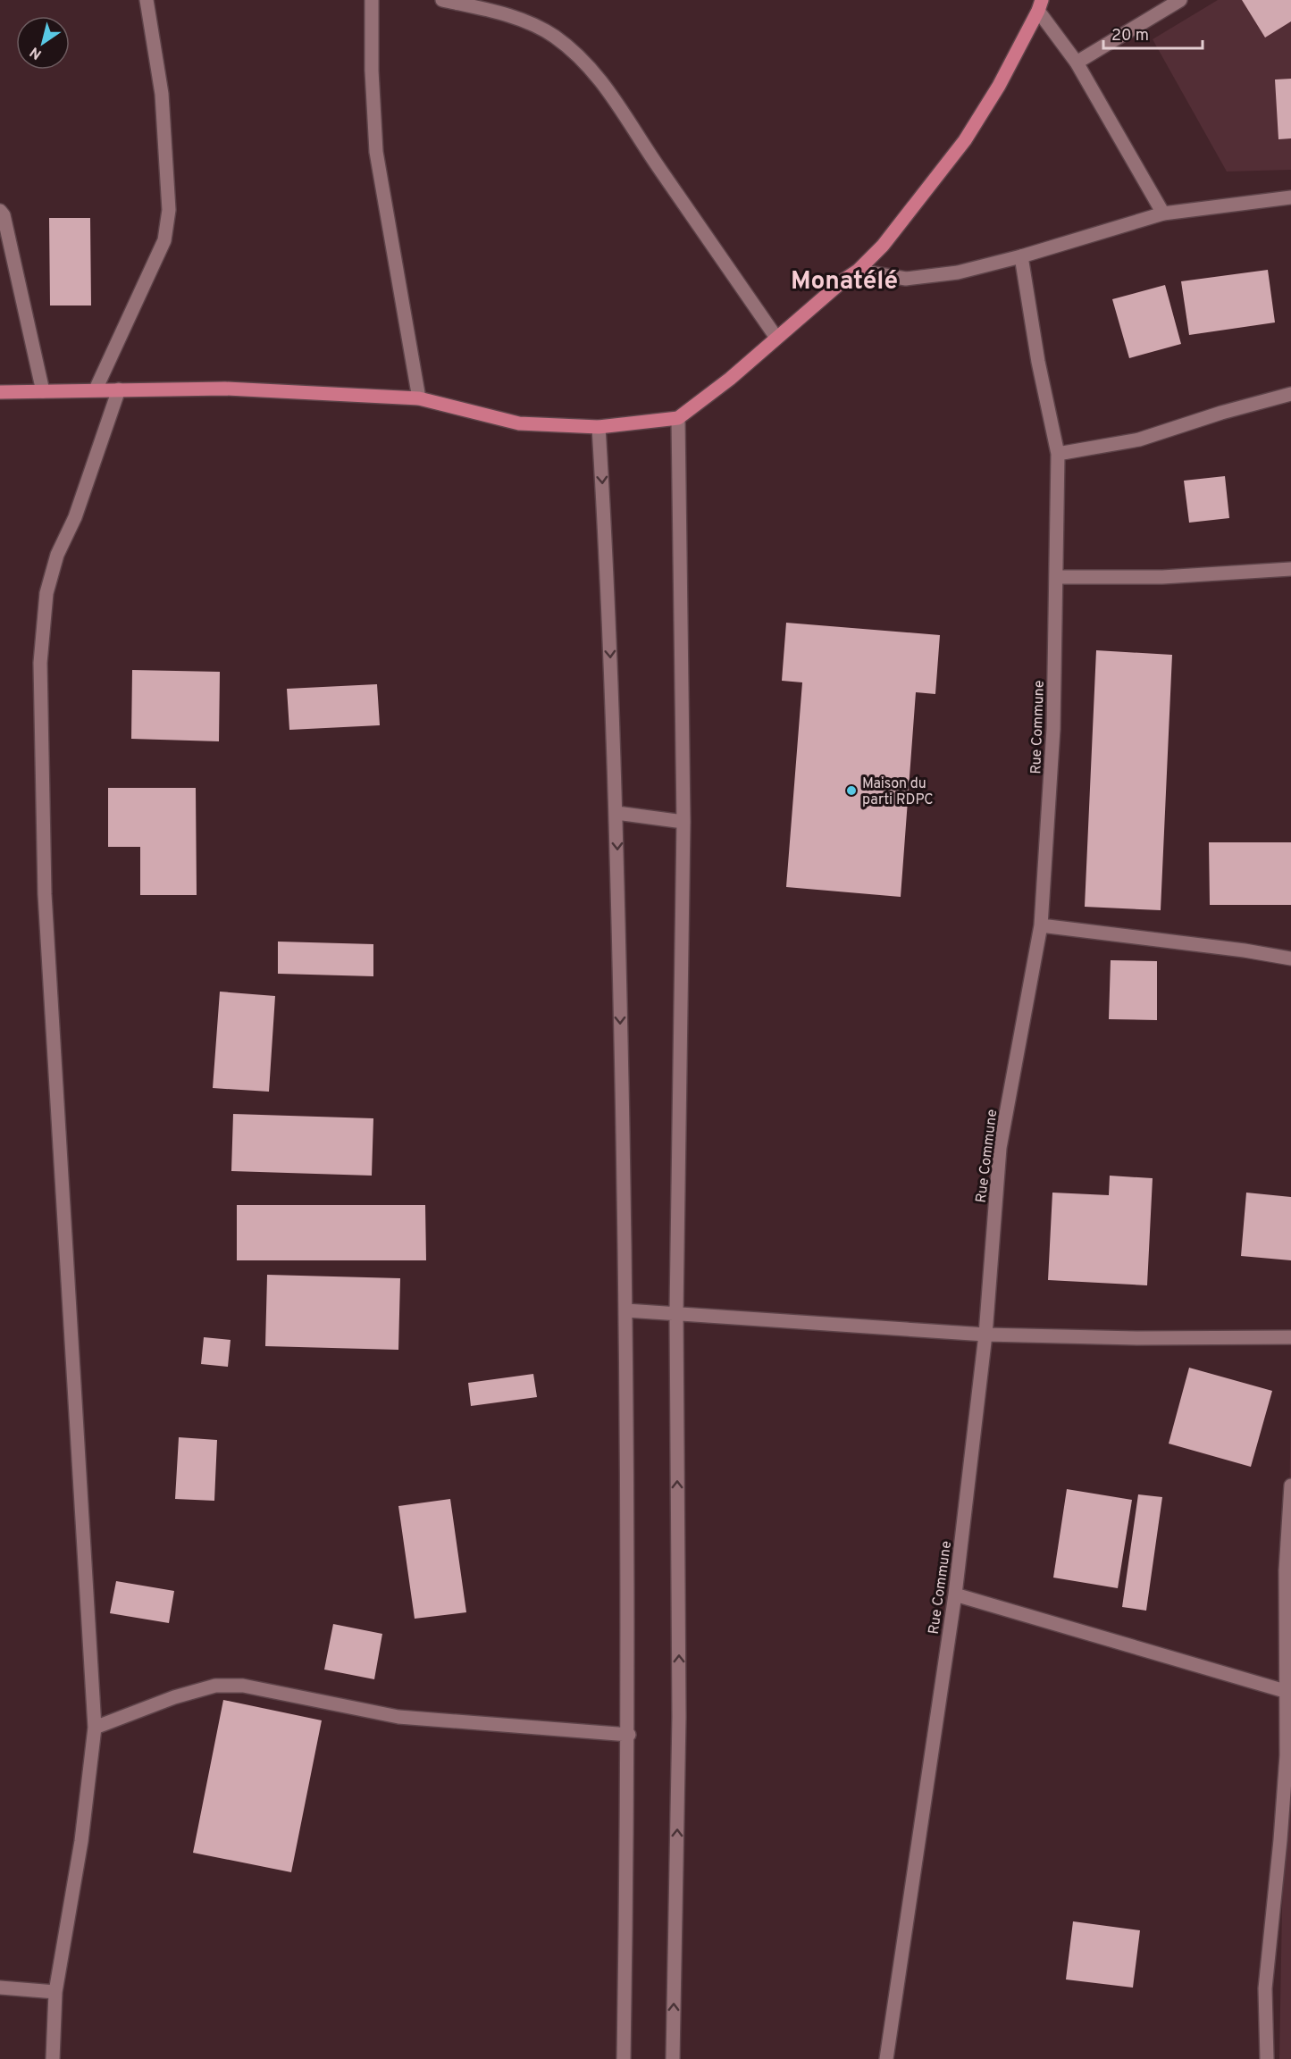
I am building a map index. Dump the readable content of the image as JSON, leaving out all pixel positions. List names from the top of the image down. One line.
{"streets":{"street":["Rue Commune"]},"districts":["Monatélé"],"places":["Maison du parti RDPC"],"scale_bar":"20 m","north":"bottom left"}
